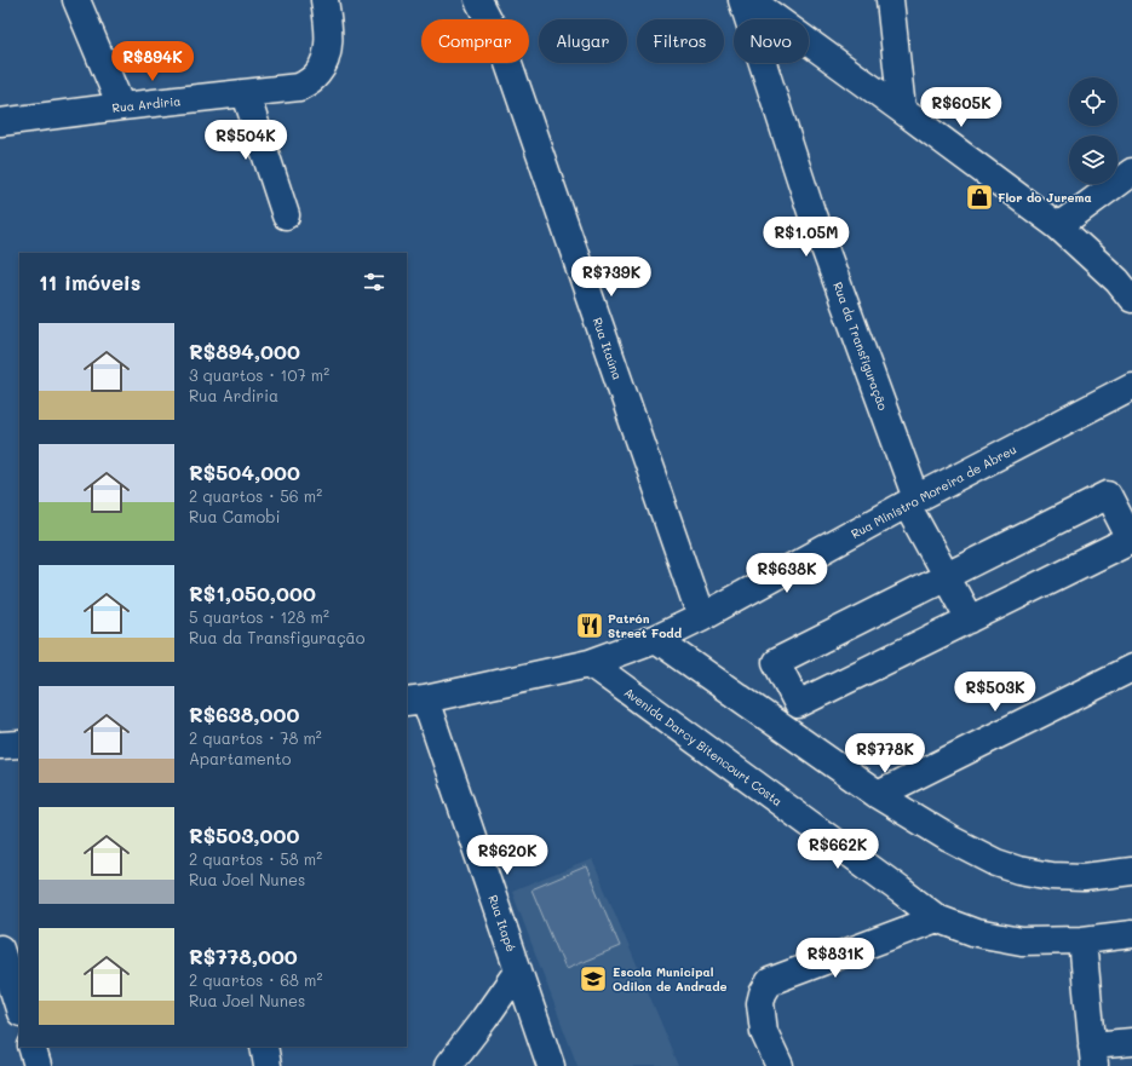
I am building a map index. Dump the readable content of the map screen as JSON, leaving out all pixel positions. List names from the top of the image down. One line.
{"streets":{"street":["Rua Ardiria","Rua da Transfiguração","Rua Itaúna","Rua Ministro Moreira de Abreu","Avenida Darcy Bitencourt Costa","Rua Itapé"]},"crossings":[["Rua da Transfiguração","Rua Ministro Moreira de Abreu"],["Rua Itaúna","Rua Ministro Moreira de Abreu"],["Rua Ministro Moreira de Abreu","Avenida Darcy Bitencourt Costa"],["Rua Ministro Moreira de Abreu","Rua Itapé"]],"places":{"shop":["Flor do Jurema"],"restaurant":["Patrón Street Fodd"],"school or university":["Escola Municipal Odilon de Andrade"]},"page":{"chip":["Comprar","Alugar","Filtros","Novo"],"price":["R$894K","R$605K","R$504K","R$1.05M","R$739K","R$638K","R$503K","R$778K","R$662K","R$620K","R$831K"],"heading":"11 imóveis","list":[{"name":"R$894,000","note":"3 quartos · 107 m² · Rua Ardiria"},{"name":"R$504,000","note":"2 quartos · 56 m² · Rua Camobi"},{"name":"R$1,050,000","note":"5 quartos · 128 m² · Rua da Transfiguração"},{"name":"R$638,000","note":"2 quartos · 78 m² · Apartamento"},{"name":"R$503,000","note":"2 quartos · 58 m² · Rua Joel Nunes"},{"name":"R$778,000","note":"2 quartos · 68 m² · Rua Joel Nunes"}]}}
